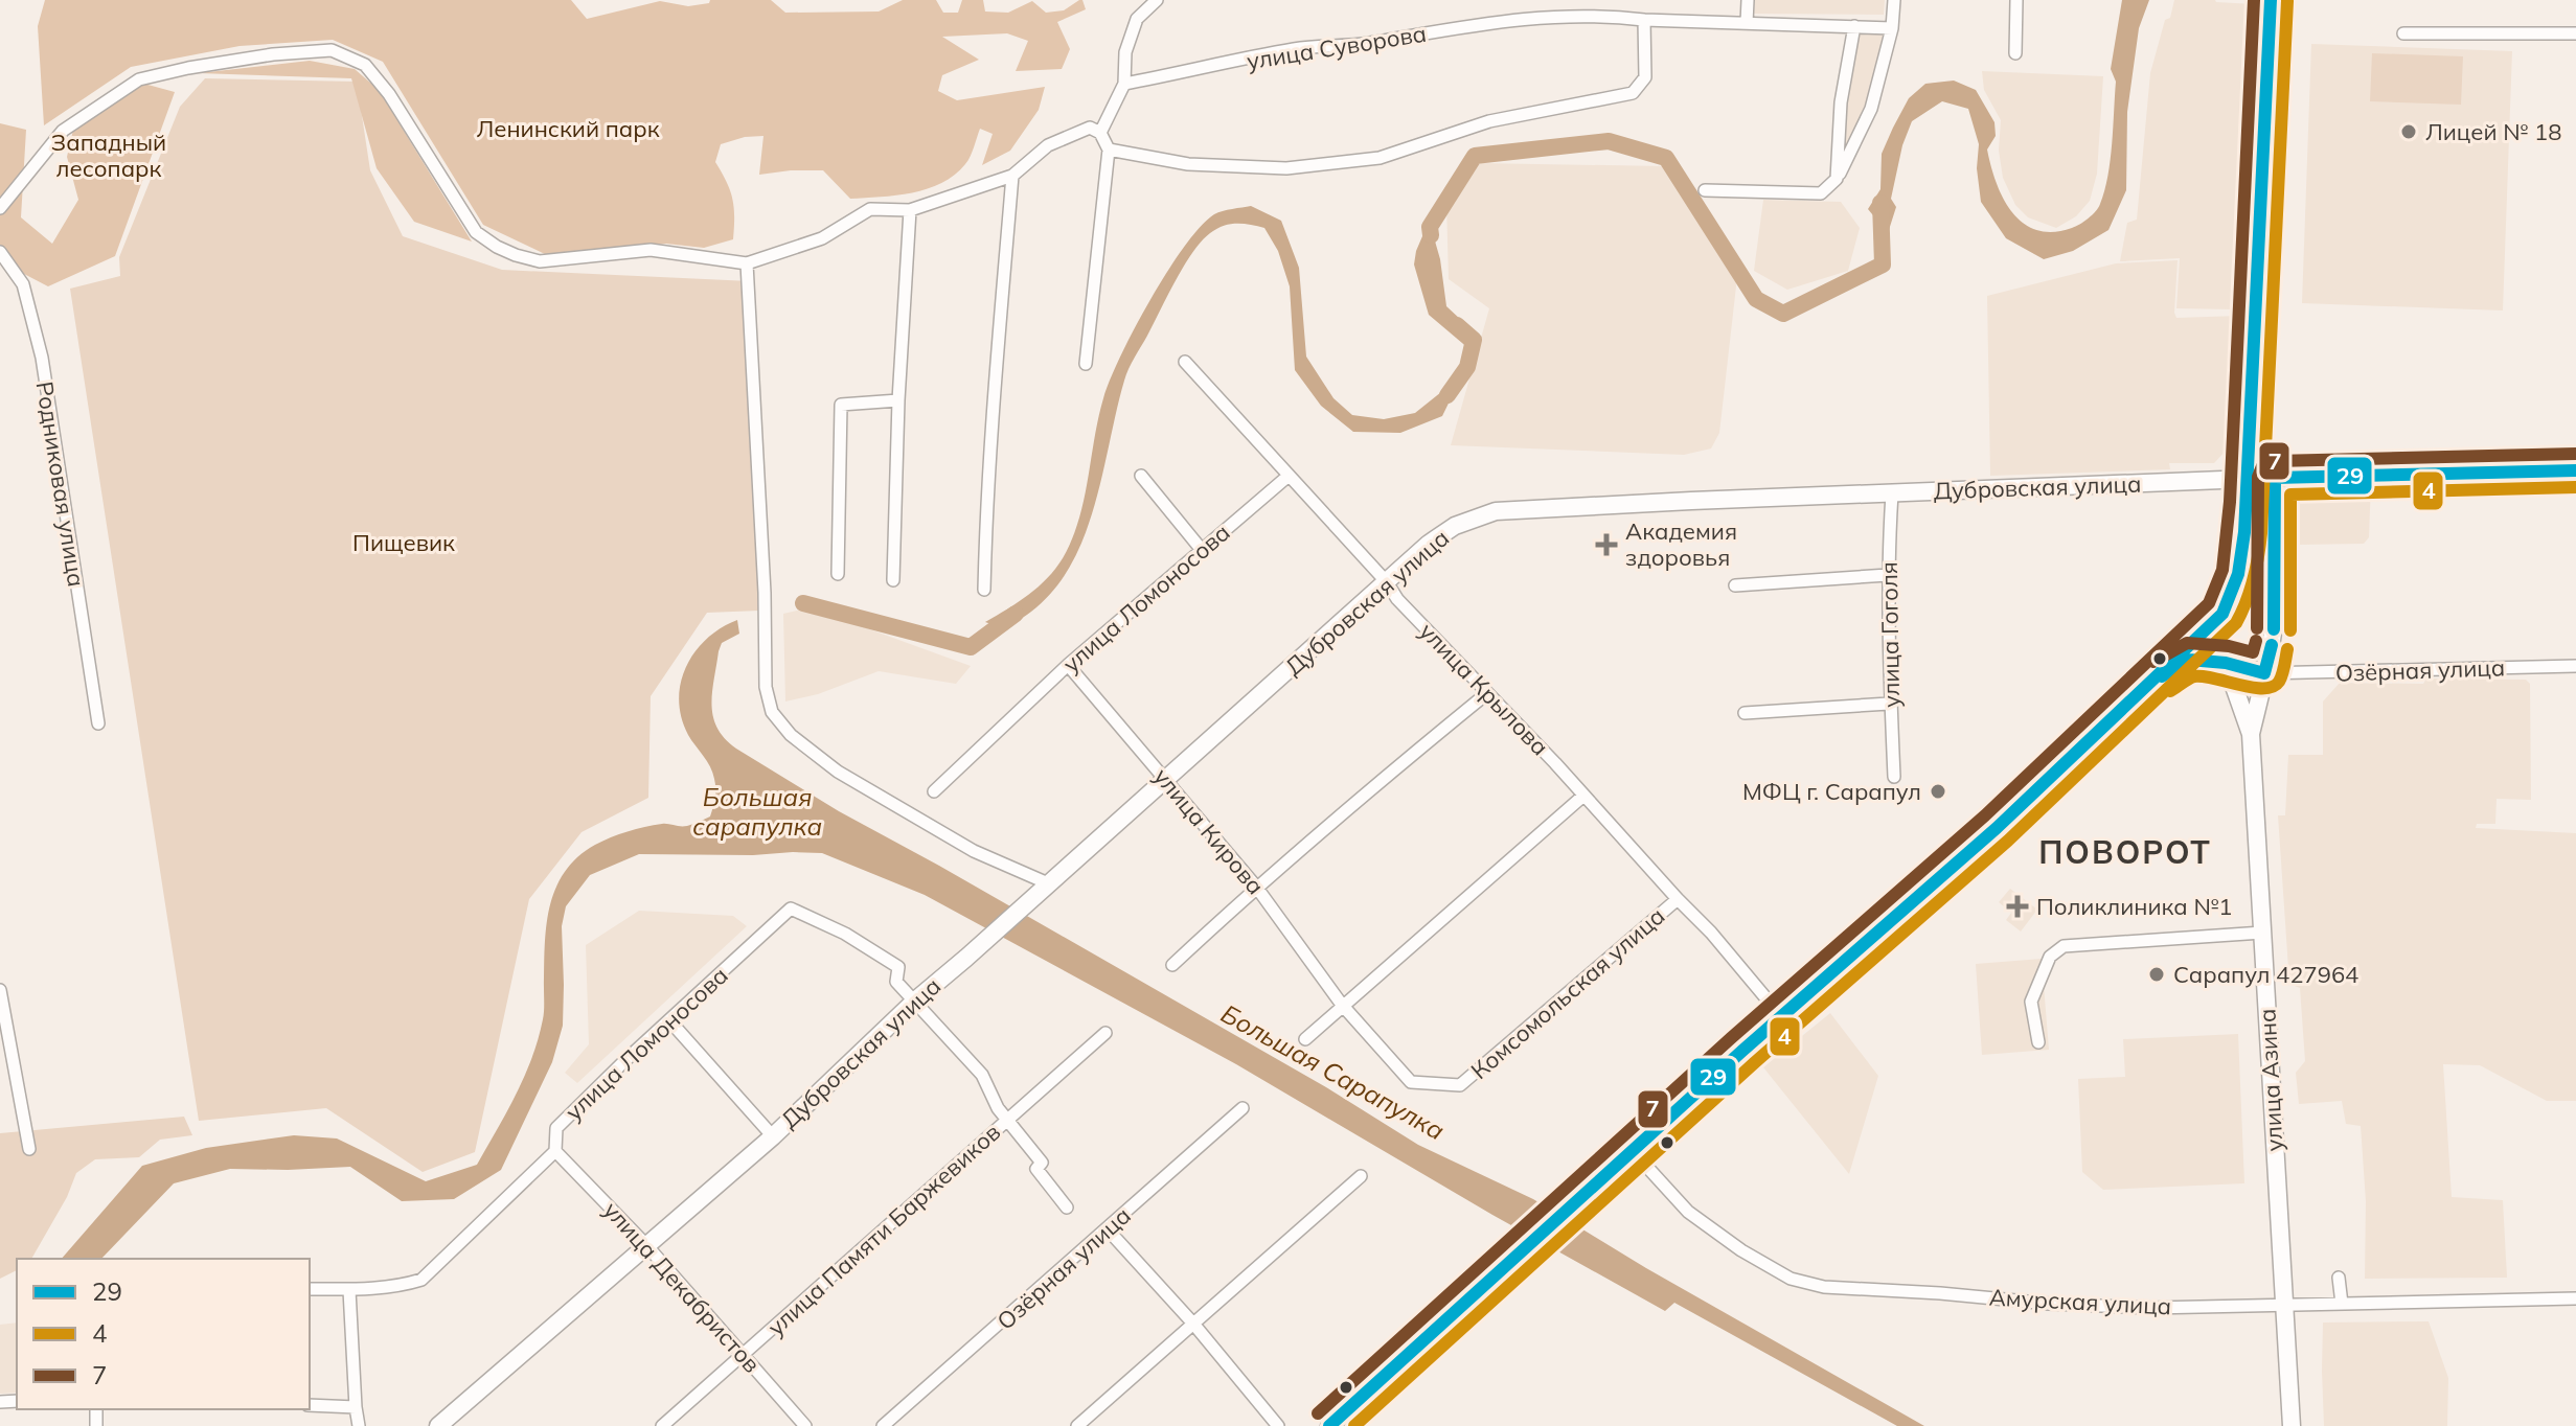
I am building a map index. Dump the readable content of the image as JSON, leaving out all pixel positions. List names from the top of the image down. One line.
{"streets":{"main road":["Дубровская улица","улица Азина"],"street":["улица Суворова","Родниковая улица","улица Ломоносова","улица Гоголя","Озёрная улица","улица Крылова","улица Кирова","Комсомольская улица","улица Памяти Баржевиков","улица Декабристов","Амурская улица"]},"crossings":[["Дубровская улица","улица Ломоносова"],["Дубровская улица","улица Гоголя"],["Дубровская улица","улица Крылова"],["Дубровская улица","улица Кирова"],["Дубровская улица","улица Азина"],["Дубровская улица","улица Декабристов"],["улица Ломоносова","улица Крылова"],["улица Ломоносова","улица Кирова"],["улица Ломоносова","улица Декабристов"],["Озёрная улица","улица Азина"],["улица Крылова","Комсомольская улица"],["улица Кирова","Комсомольская улица"],["улица Азина","Амурская улица"],["улица Памяти Баржевиков","улица Декабристов"]],"districts":["ПОВОРОТ"],"water":["Большая сарапулка","Большая Сарапулка"],"parks":["Ленинский парк","Западный лесопарк","Пищевик"],"places":{"other":["Лицей № 18","МФЦ г. Сарапул","Сарапул 427964"],"health":["Академия здоровья","Поликлиника №1"]},"lines":["transit line 29","transit line 7","transit line 4"],"legend":["29","4","7"]}
